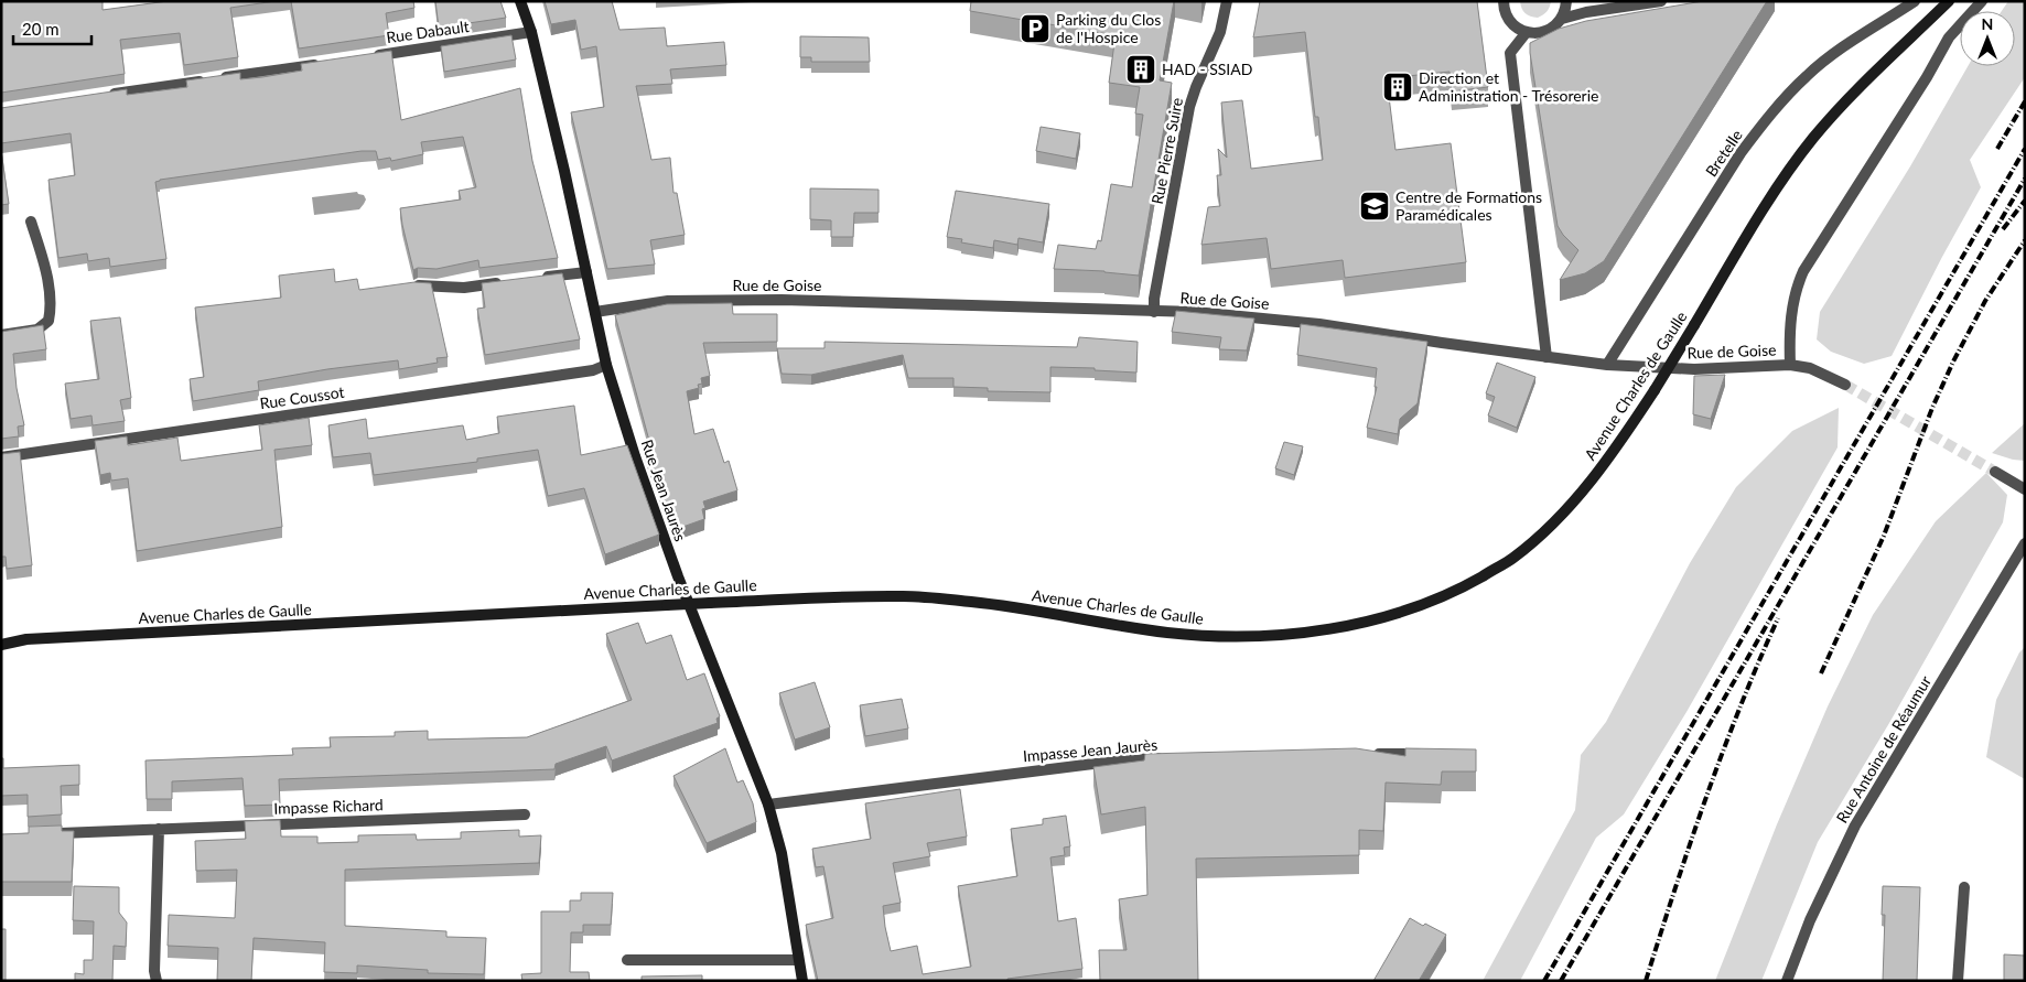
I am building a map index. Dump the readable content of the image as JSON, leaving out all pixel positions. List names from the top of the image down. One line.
{"streets":{"main road":["Avenue Charles de Gaulle","Rue Jean Jaurès"],"street":["Rue Dabault","Rue Pierre Suire","Bretelle","Rue de Goise","Rue Coussot","Rue Antoine de Réaumur","Impasse Jean Jaurès","Impasse Richard"]},"crossings":[["Rue Dabault","Rue Jean Jaurès"],["Rue Pierre Suire","Rue de Goise"],["Bretelle","Rue de Goise"],["Rue de Goise","Rue Jean Jaurès"],["Rue Coussot","Rue Jean Jaurès"],["Rue Jean Jaurès","Impasse Jean Jaurès"]],"places":{"parking":["Parking du Clos de l'Hospice"],"building":["HAD - SSIAD","Direction et Administration - Trésorerie"],"school or university":["Centre de Formations Paramédicales"]},"scale_bar":"20 m","north":"top"}
